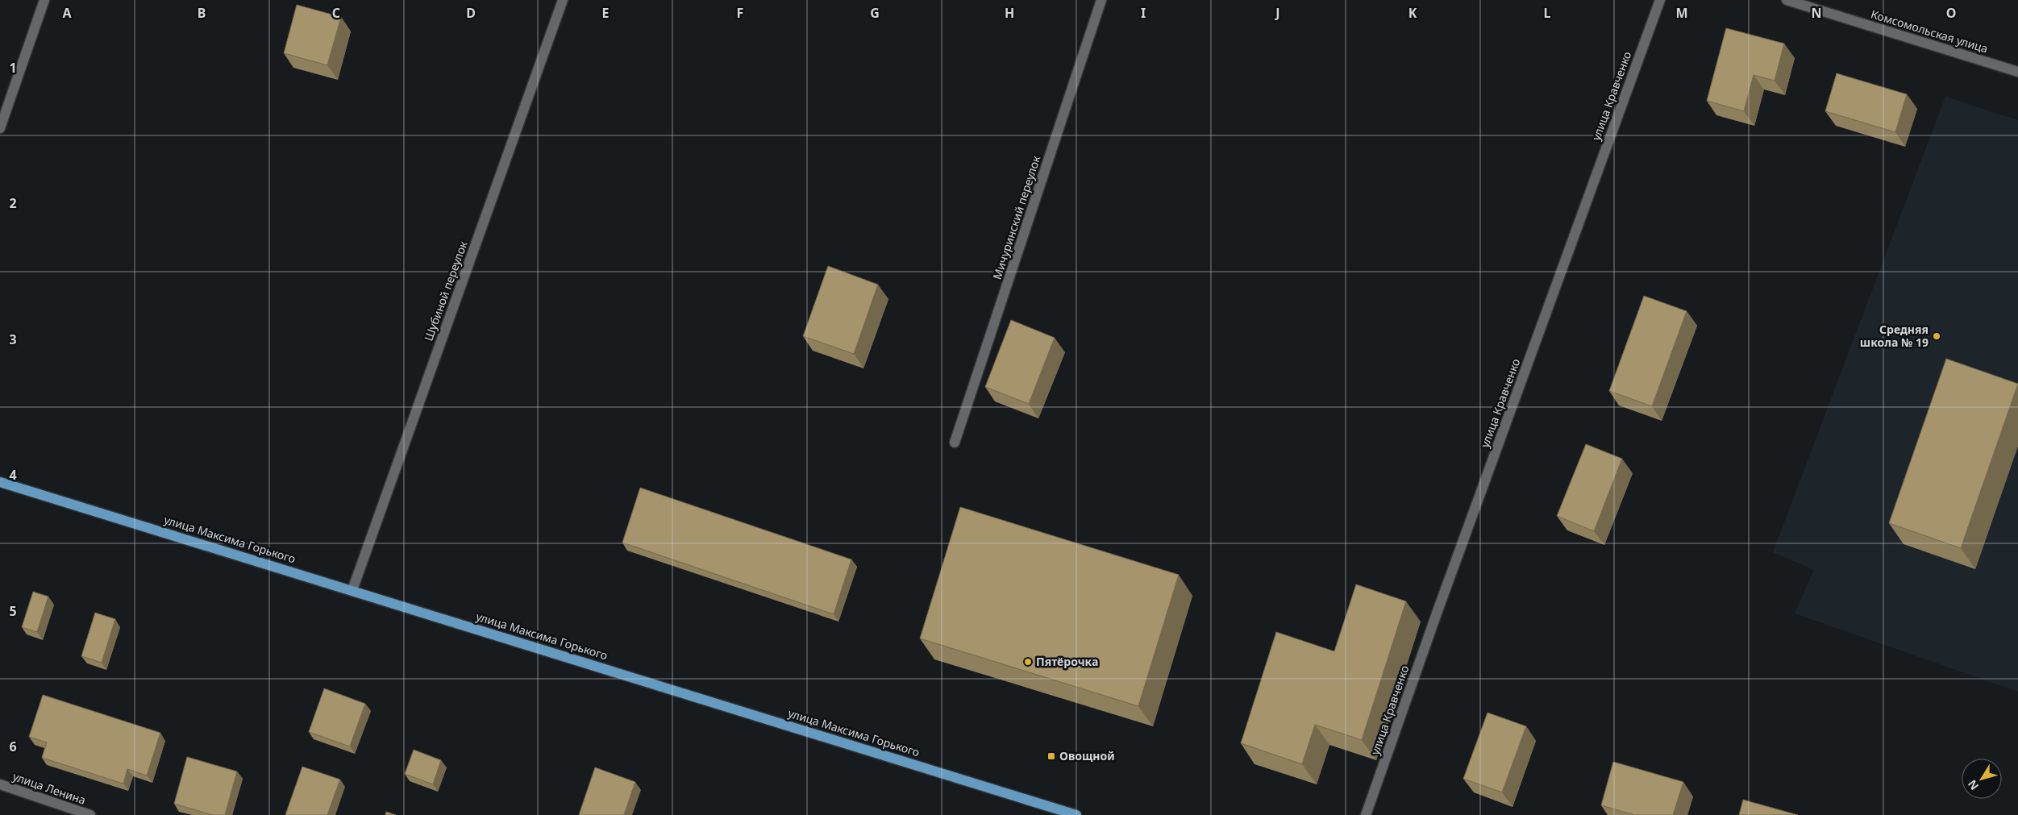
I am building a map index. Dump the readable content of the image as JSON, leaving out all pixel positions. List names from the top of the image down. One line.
{"streets":{"main road":["улица Максима Горького"],"street":["Комсомольская улица","улица Кравченко","Мичуринский переулок","Шубиной переулок","улица Ленина"]},"crossings":[["Шубиной переулок","улица Максима Горького"]],"places":{"other":["Средняя школа № 19","Пятёрочка"],"transit":["Овощной"]},"north":"bottom left","grid":{"columns":["A","B","C","D","E","F","G","H","I","J","K","L","M","N","O"],"rows":["1","2","3","4","5","6"]}}
